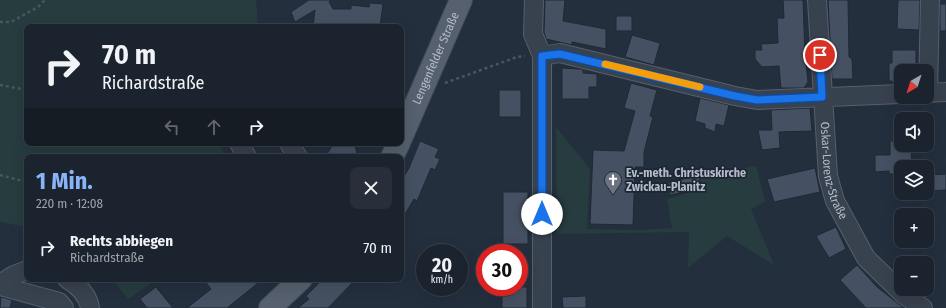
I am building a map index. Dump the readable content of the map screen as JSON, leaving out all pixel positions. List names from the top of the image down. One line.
{"streets":{"main road":["Lengenfelder Straße"],"street":["Oskar-Lorenz-Straße"]},"places":{"church":["Ev.-meth. Christuskirche Zwickau-Planitz"]},"north":"bottom left","page":{"turn":["70 m","Richardstraße"],"map_buttons":["+","−"],"heading":["1 Min.","220 m · 12:08"],"list":[{"name":"Rechts abbiegen","note":"Richardstraße","value":"70 m"}],"speed":"20 km/h","limit":"30"}}
